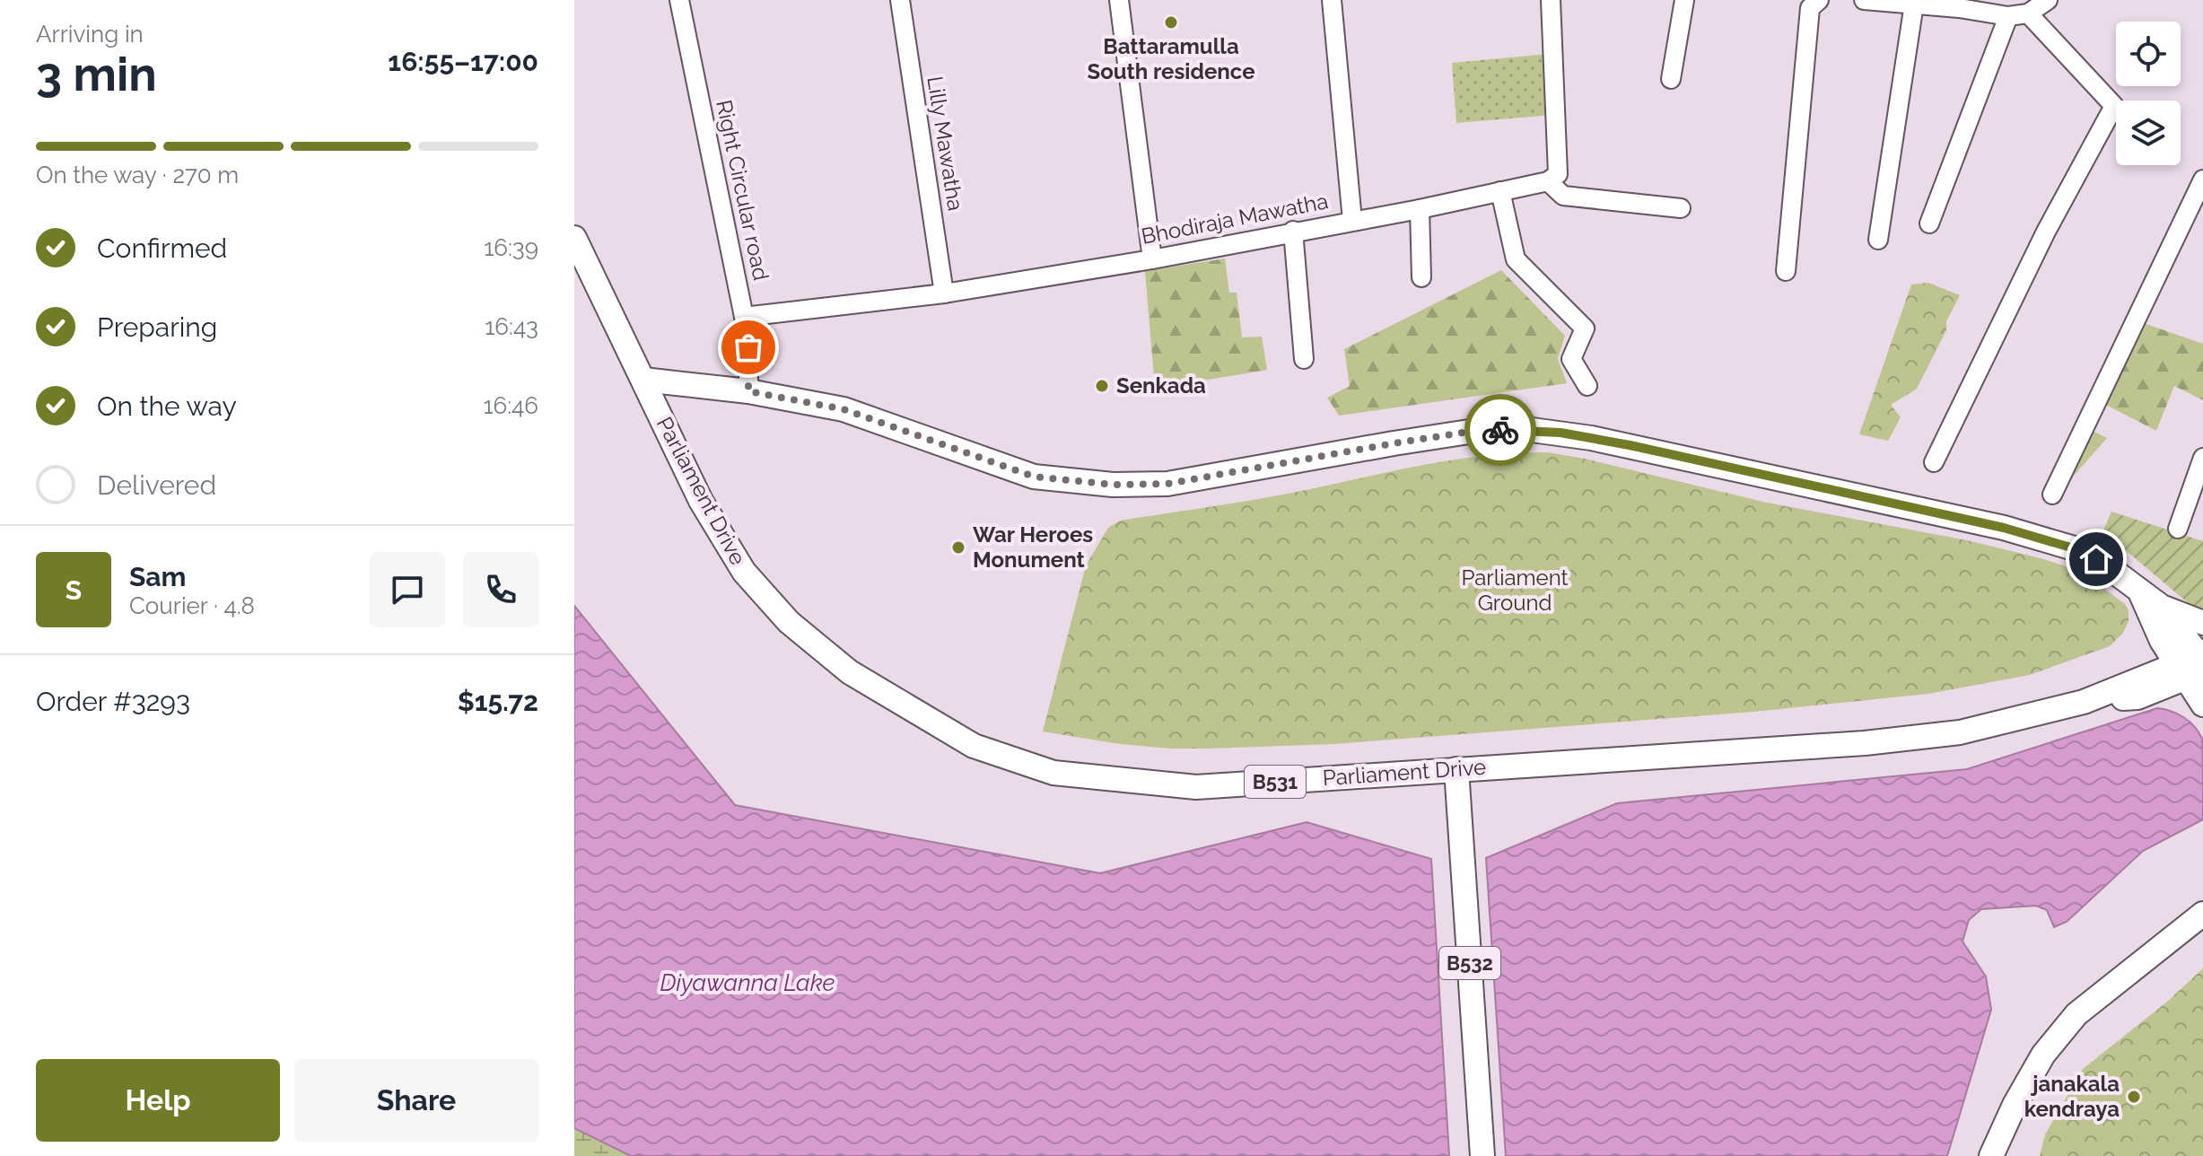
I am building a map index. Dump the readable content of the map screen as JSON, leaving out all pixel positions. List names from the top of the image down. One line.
{"streets":{"main road":["Parliament Drive","B531","B532"],"street":["Lilly Mawatha","Right Circular road","Bhodiraja Mawatha"]},"crossings":[["Lilly Mawatha","Bhodiraja Mawatha"],["Right Circular road","Bhodiraja Mawatha"],["Parliament Drive","B531"],["Parliament Drive","B532"]],"water":["Diyawanna Lake"],"parks":["Parliament Ground"],"places":["Battaramulla South residence","Senkada","War Heroes Monument","janakala kendraya"],"page":{"heading":["3 min","Arriving in","16:55–17:00"],"panel":["Sam","Courier · 4.8","Order #3293","$15.72"],"bar":"On the way · 270 m","list":[["Confirmed","16:39"],["Preparing","16:43"],["On the way","16:46"],"Delivered"],"round":"S","buttons":["Help","Share"]}}
